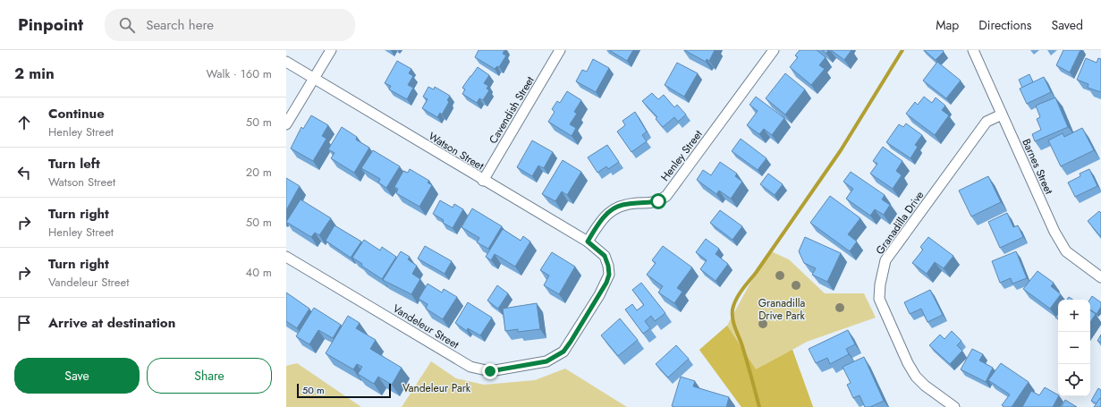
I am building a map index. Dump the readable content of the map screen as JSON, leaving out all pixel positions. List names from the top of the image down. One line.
{"streets":{"street":["Cavendish Street","Watson Street","Henley Street","Barnes Street","Granadilla Drive","Vandeleur Street"]},"crossings":[["Cavendish Street","Watson Street"],["Watson Street","Henley Street"],["Watson Street","Vandeleur Street"],["Barnes Street","Granadilla Drive"]],"parks":["Granadilla Drive Park","Vandeleur Park"],"scale_bar":"50 m","page":{"header":"Pinpoint","search":"Search here","nav":["Map","Directions","Saved"],"heading":["2 min","Walk · 160 m"],"list":[["Continue","Henley Street","50 m"],["Turn left","Watson Street","20 m"],["Turn right","Henley Street","50 m"],["Turn right","Vandeleur Street","40 m"],"Arrive at destination"],"map_buttons":["+","−"],"buttons":["Save","Share"],"scale":"50 m"}}
